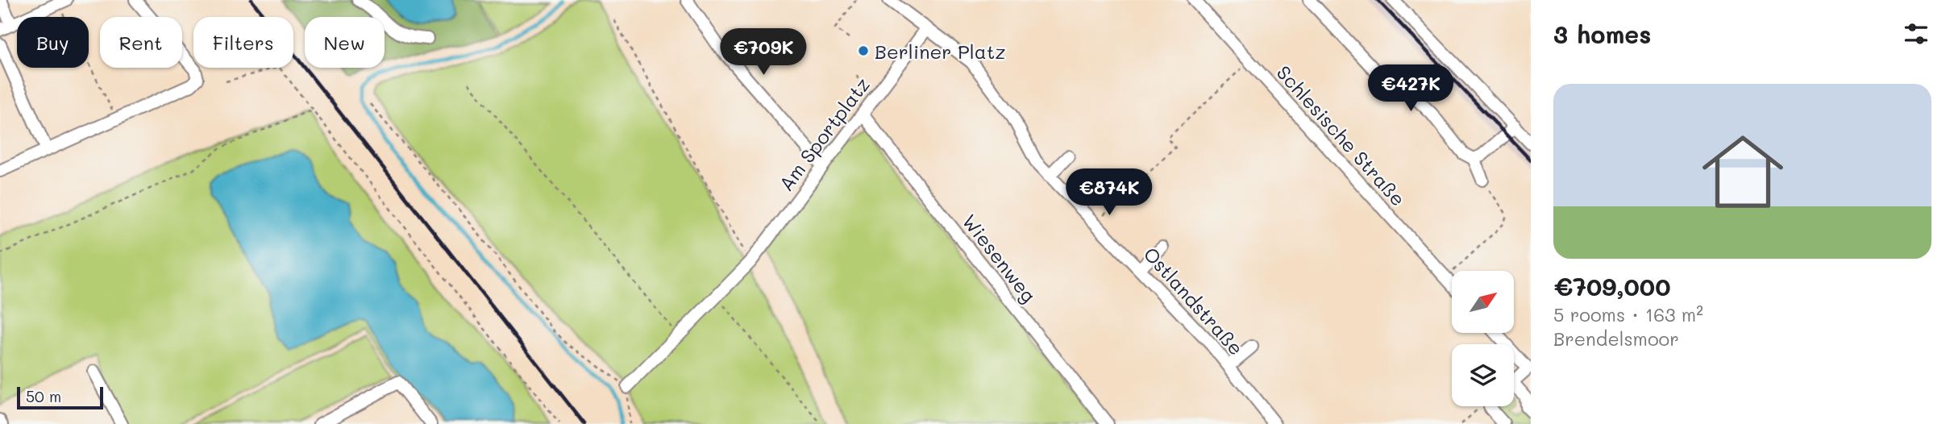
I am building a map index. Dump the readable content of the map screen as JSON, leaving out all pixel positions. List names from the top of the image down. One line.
{"streets":{"street":["Am Sportplatz","Schlesische Straße","Wiesenweg","Ostlandstraße"]},"crossings":[["Am Sportplatz","Wiesenweg"],["Am Sportplatz","Ostlandstraße"]],"places":["Berliner Platz"],"scale_bar":"50 m","north":"top right","page":{"heading":"3 homes","chip":["Buy","Rent","Filters","New"],"price":["€709K","€427K","€874K"],"list":[{"name":"€709,000","note":"5 rooms · 163 m² · Brendelsmoor"}],"scale":"50 m"}}
